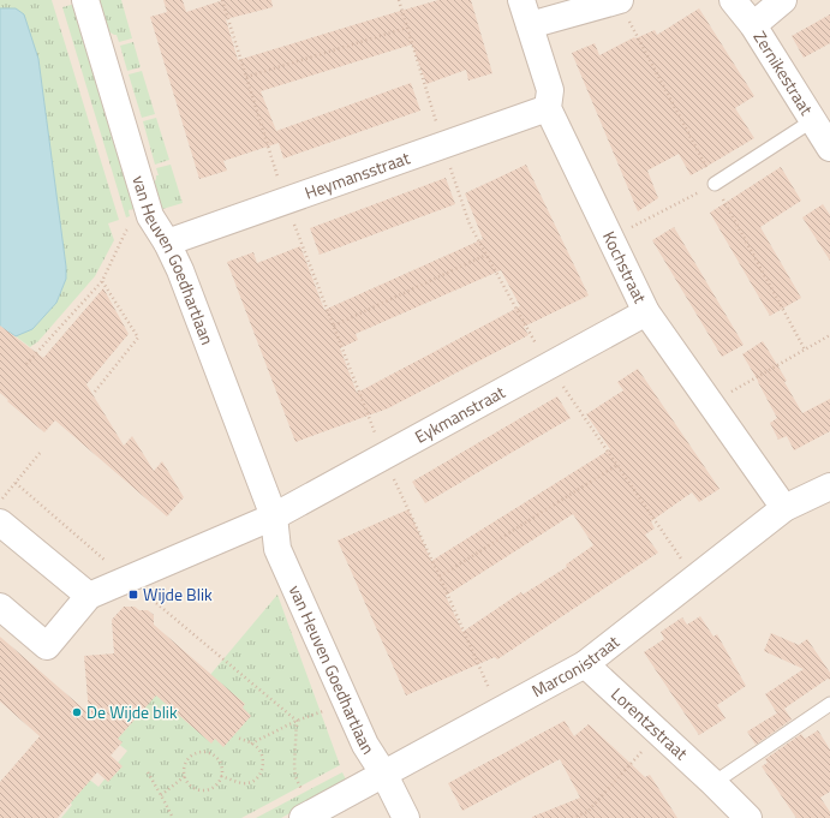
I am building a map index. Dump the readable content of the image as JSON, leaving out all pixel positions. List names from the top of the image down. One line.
{"streets":{"street":["Zernikestraat","Heymansstraat","van Heuven Goedhartlaan","Kochstraat","Eykmanstraat","Marconistraat","Lorentzstraat"]},"crossings":[["Heymansstraat","van Heuven Goedhartlaan"],["Heymansstraat","Kochstraat"],["van Heuven Goedhartlaan","Eykmanstraat"],["van Heuven Goedhartlaan","Marconistraat"],["Kochstraat","Eykmanstraat"],["Kochstraat","Marconistraat"],["Marconistraat","Lorentzstraat"]],"places":{"transit":["Wijde Blik"],"other":["De Wijde blik"]}}
